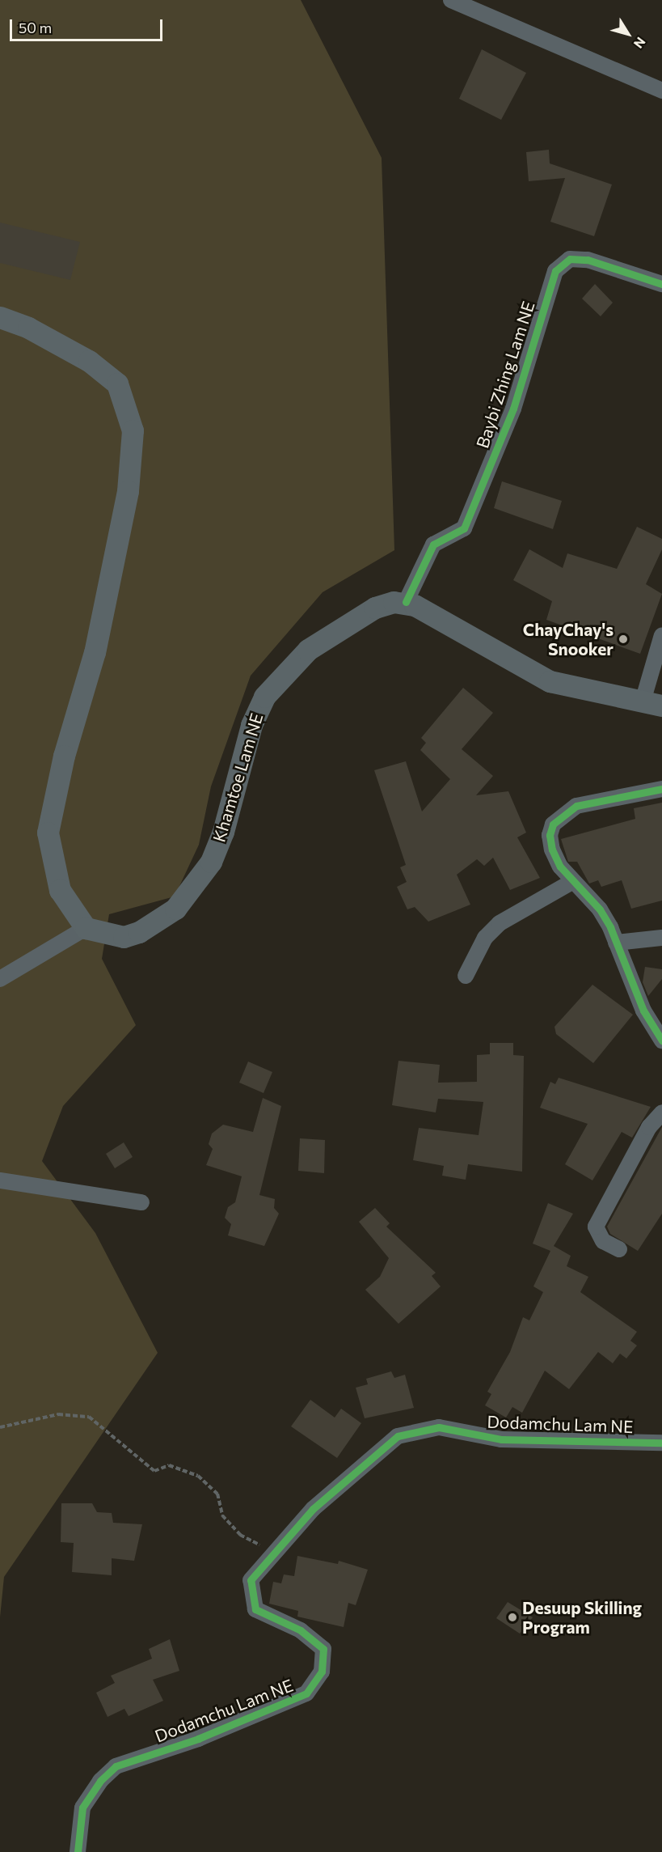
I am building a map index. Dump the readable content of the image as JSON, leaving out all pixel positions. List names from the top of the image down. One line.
{"streets":{"main road":["Khamtoe Lam NE"],"street":["Baybi Zhing Lam NE","Dodamchu Lam NE"]},"crossings":[["Baybi Zhing Lam NE","Khamtoe Lam NE"]],"places":["ChayChay's Snooker","Desuup Skilling Program"],"scale_bar":"50 m","north":"bottom right"}
